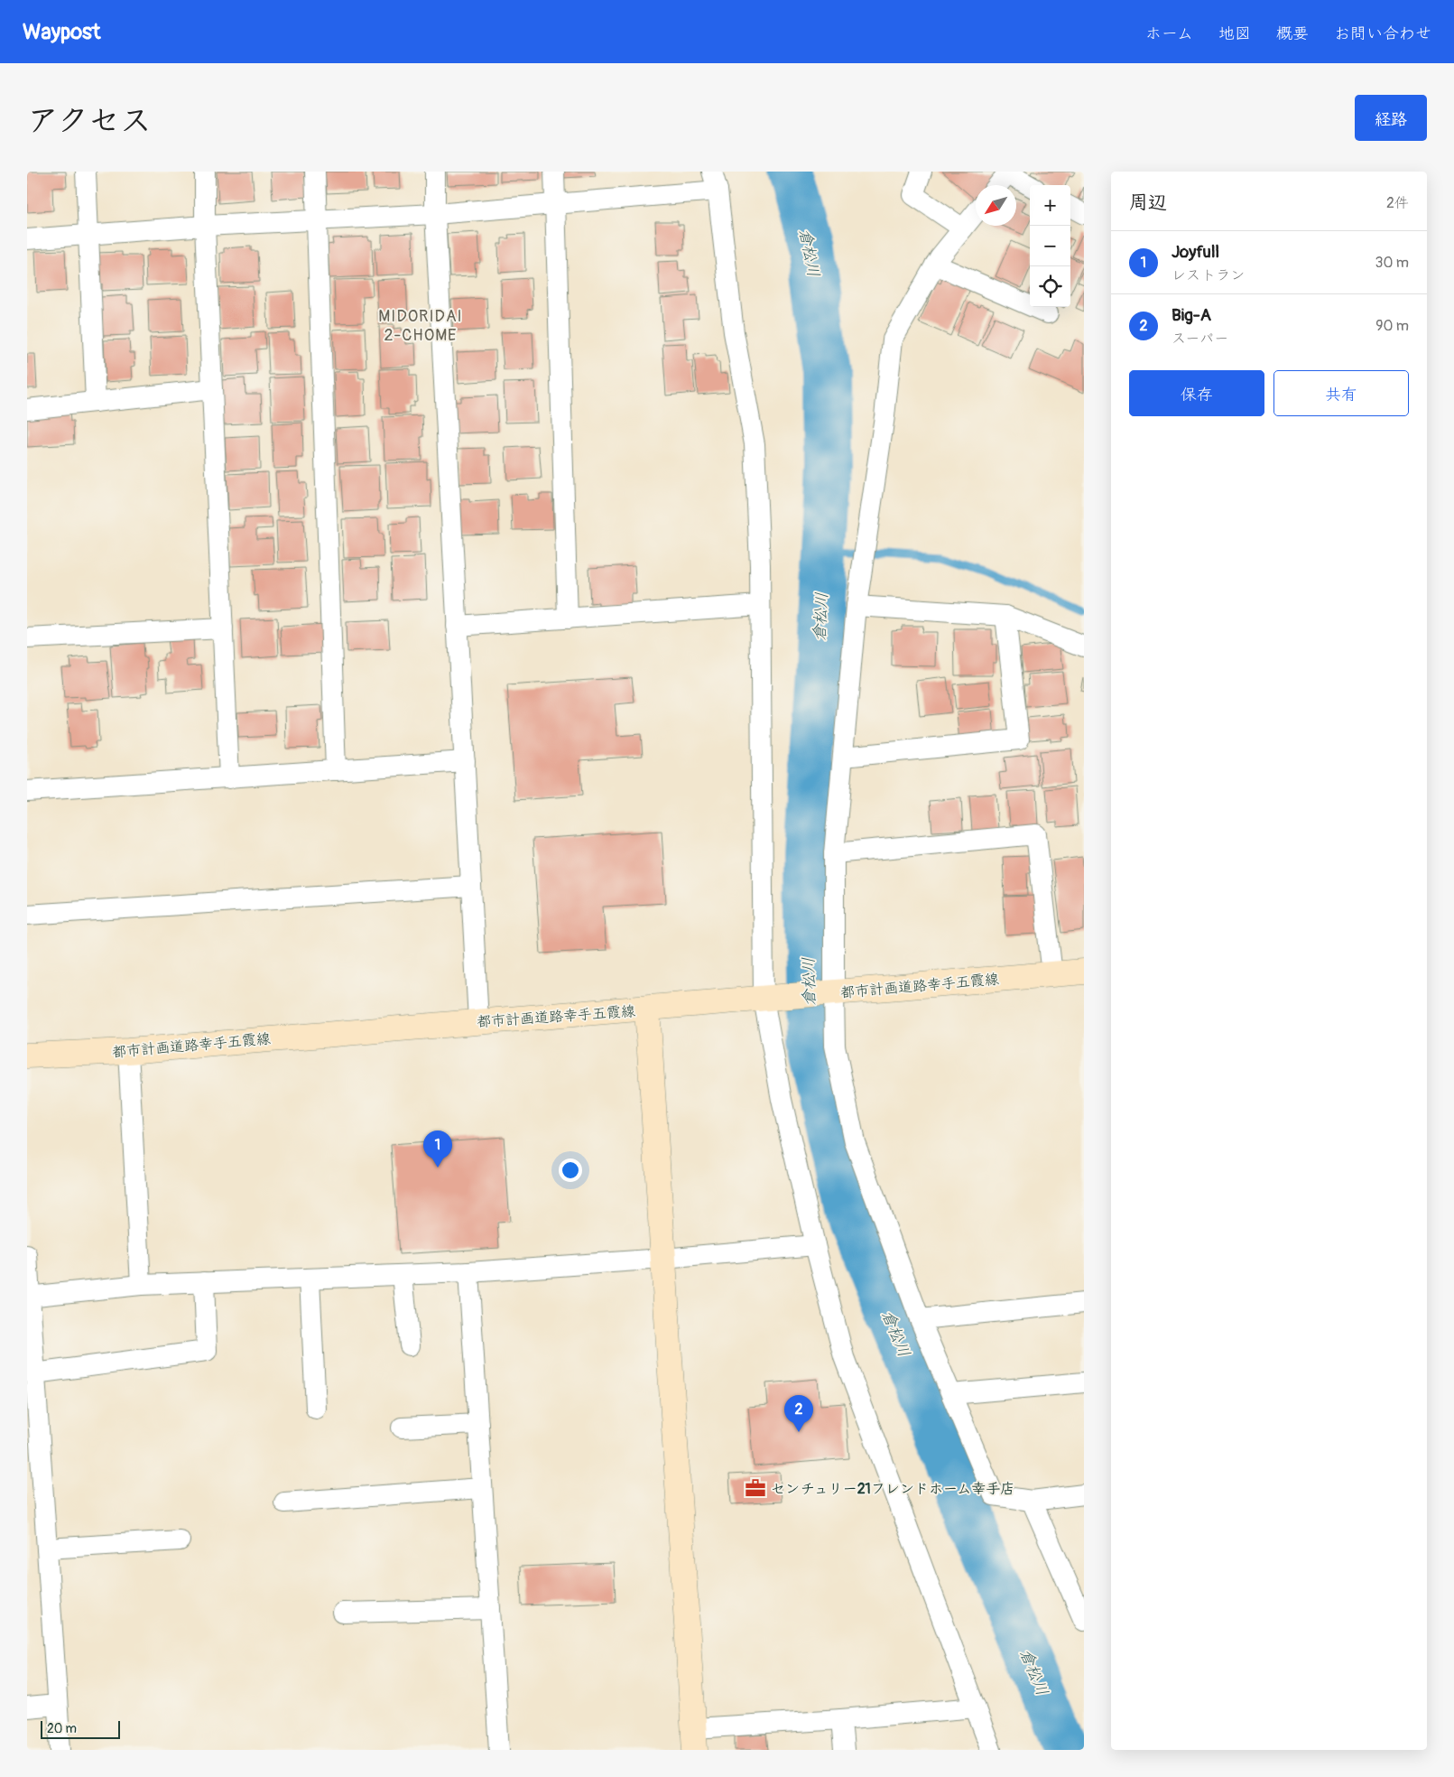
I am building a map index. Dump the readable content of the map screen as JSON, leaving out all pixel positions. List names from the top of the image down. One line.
{"streets":{"street":["都市計画道路幸手五霞線"]},"districts":["MIDORIDAI 2-CHOME"],"water":["倉松川"],"places":{"office":["センチュリー21フレンドホーム幸手店"]},"scale_bar":"20 m","north":"bottom left","page":{"header":"Waypost","nav":["ホーム","地図","概要","お問い合わせ"],"title":"アクセス","buttons":["経路",["保存","共有"]],"heading":["周辺","2件"],"map_buttons":["+","−"],"list":[{"mark":"1","name":"Joyfull","note":"レストラン","value":"30 m"},{"mark":"2","name":"Big-A","note":"スーパー","value":"90 m"}],"pins":["1","2"],"scale":"20 m"}}
